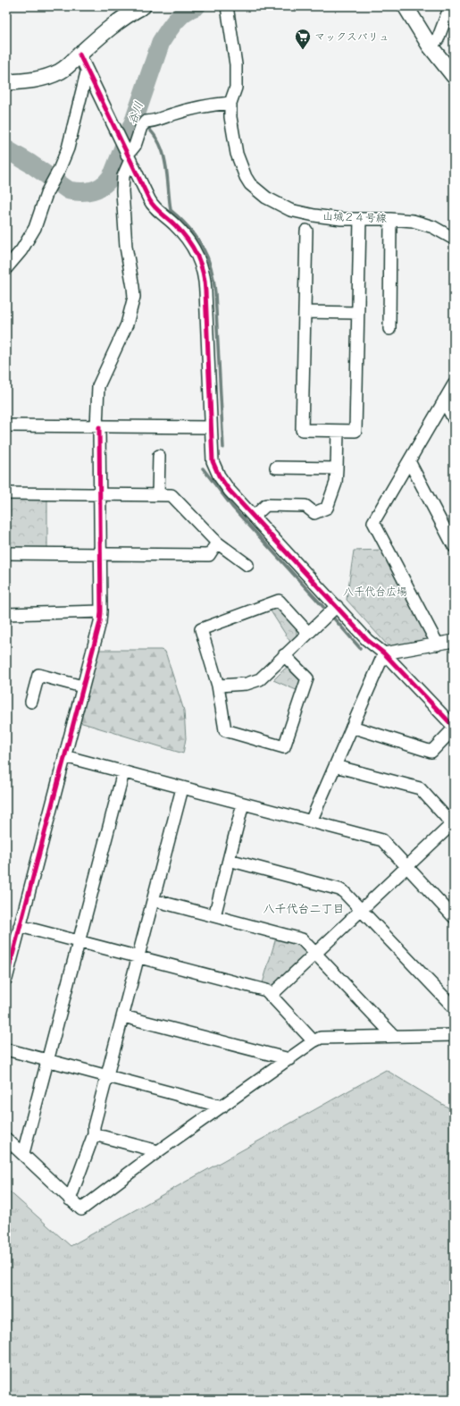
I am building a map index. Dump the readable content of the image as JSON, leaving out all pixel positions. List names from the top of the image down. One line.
{"streets":{"street":["山城２４号線"]},"districts":["八千代台二丁目"],"water":["谷川"],"parks":["八千代台広場"],"places":{"supermarket":["マックスバリュ"]}}
